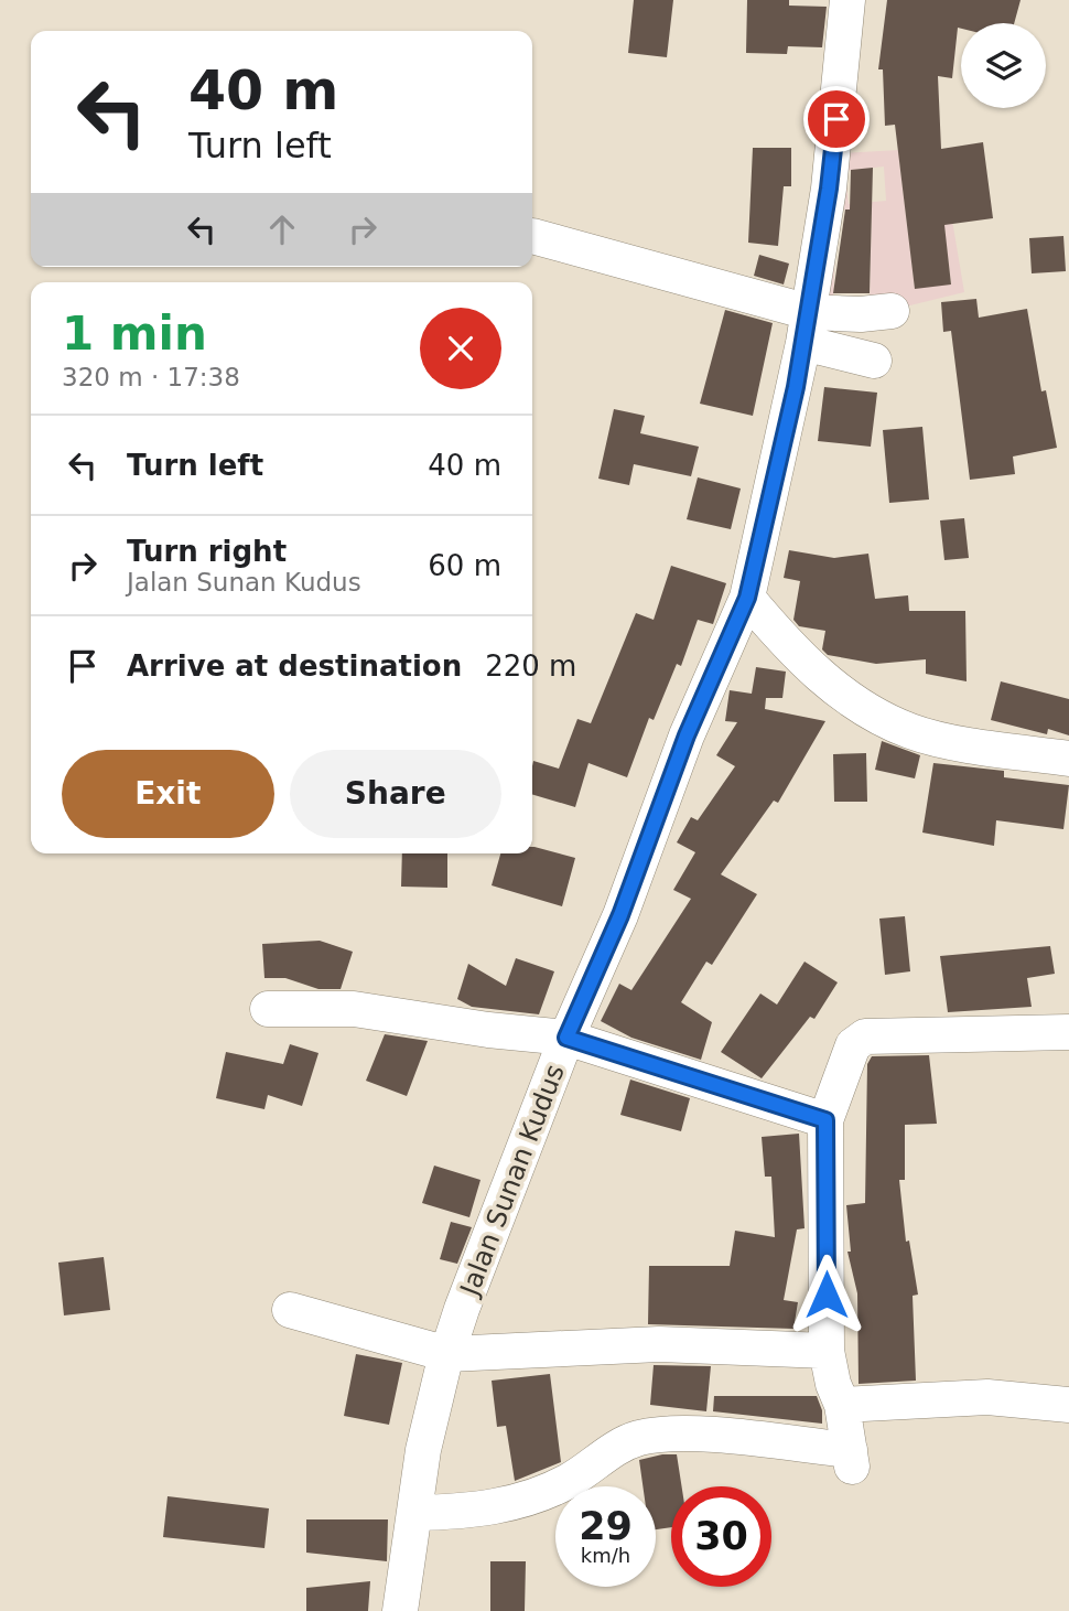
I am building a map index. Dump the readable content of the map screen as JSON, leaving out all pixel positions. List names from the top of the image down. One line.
{"streets":{"street":["Jalan Sunan Kudus"]},"page":{"turn":["40 m","Turn left"],"heading":["1 min","320 m · 17:38"],"list":[{"name":"Turn left","value":"40 m"},{"name":"Turn right","note":"Jalan Sunan Kudus","value":"60 m"},{"name":"Arrive at destination","value":"220 m"}],"buttons":["Exit","Share"],"speed":"29 km/h","limit":"30"}}
